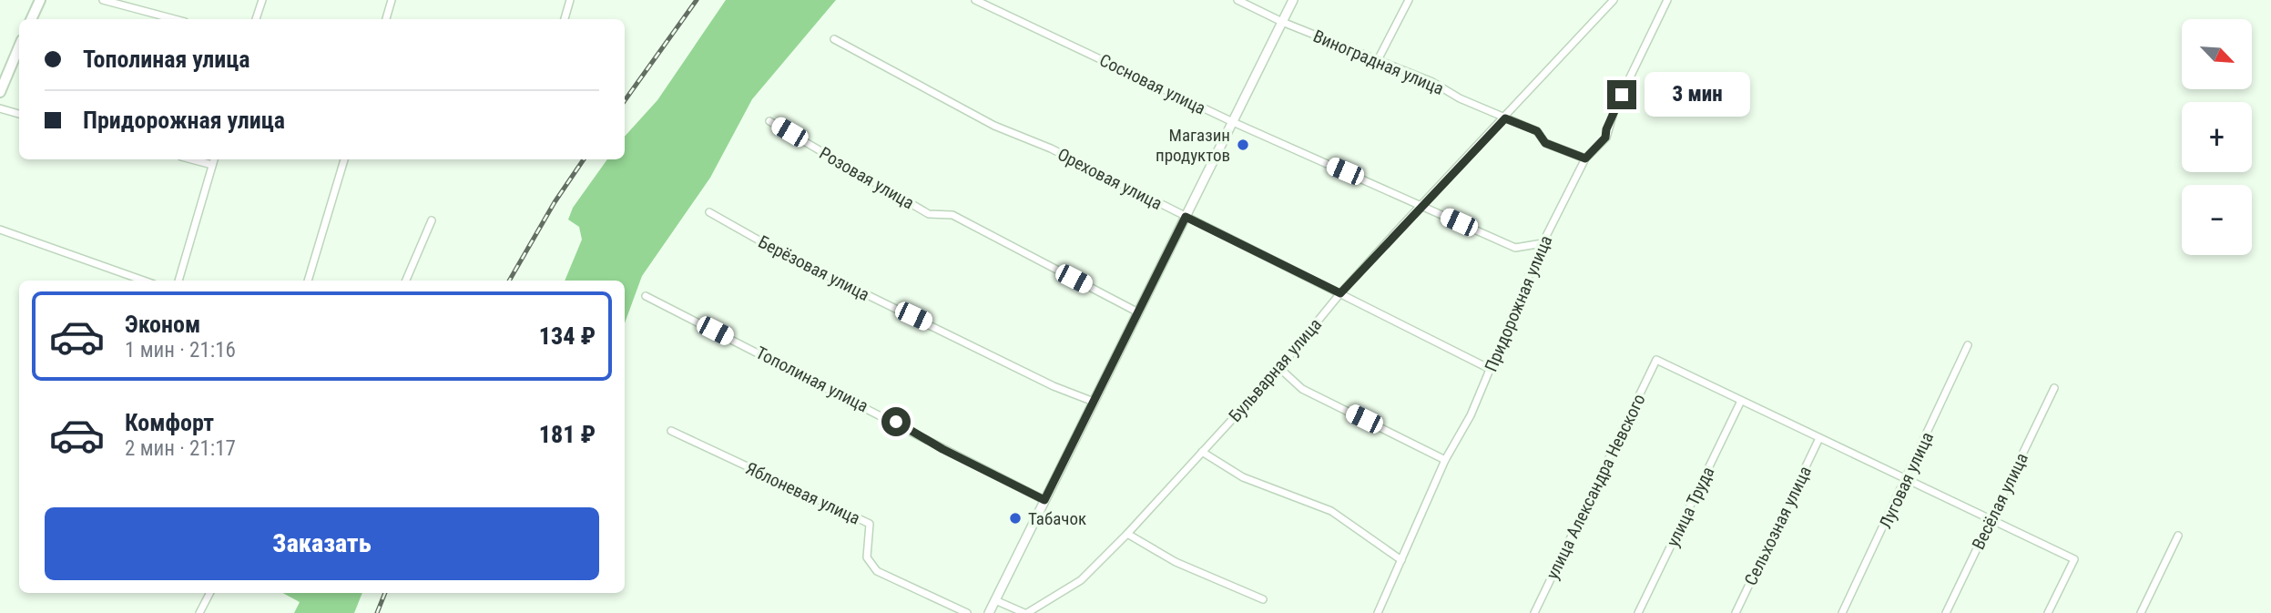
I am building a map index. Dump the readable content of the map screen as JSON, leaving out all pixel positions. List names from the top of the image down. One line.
{"streets":{"street":["Виноградная улица","Сосновая улица","Розовая улица","Ореховая улица","Берёзовая улица","Придорожная улица","Бульварная улица","Тополиная улица","Луговая улица","улица Александра Невского","Яблоневая улица","Весёлая улица","улица Труда","Сельхозная улица"]},"crossings":[["Виноградная улица","Придорожная улица"],["Виноградная улица","Бульварная улица"],["Сосновая улица","Придорожная улица"],["Сосновая улица","Бульварная улица"],["Ореховая улица","Придорожная улица"],["Ореховая улица","Бульварная улица"],["улица Александра Невского","улица Труда"]],"places":["Магазин продуктов","Табачок"],"north":"bottom right","page":{"map_buttons":["+","−"],"banner":["Тополиная улица","Придорожная улица"],"bubble":"3 мин","list":[{"name":"Эконом","note":"1 мин · 21:16","value":"134 ₽"},{"name":"Комфорт","note":"2 мин · 21:17","value":"181 ₽"}],"buttons":"Заказать"}}
